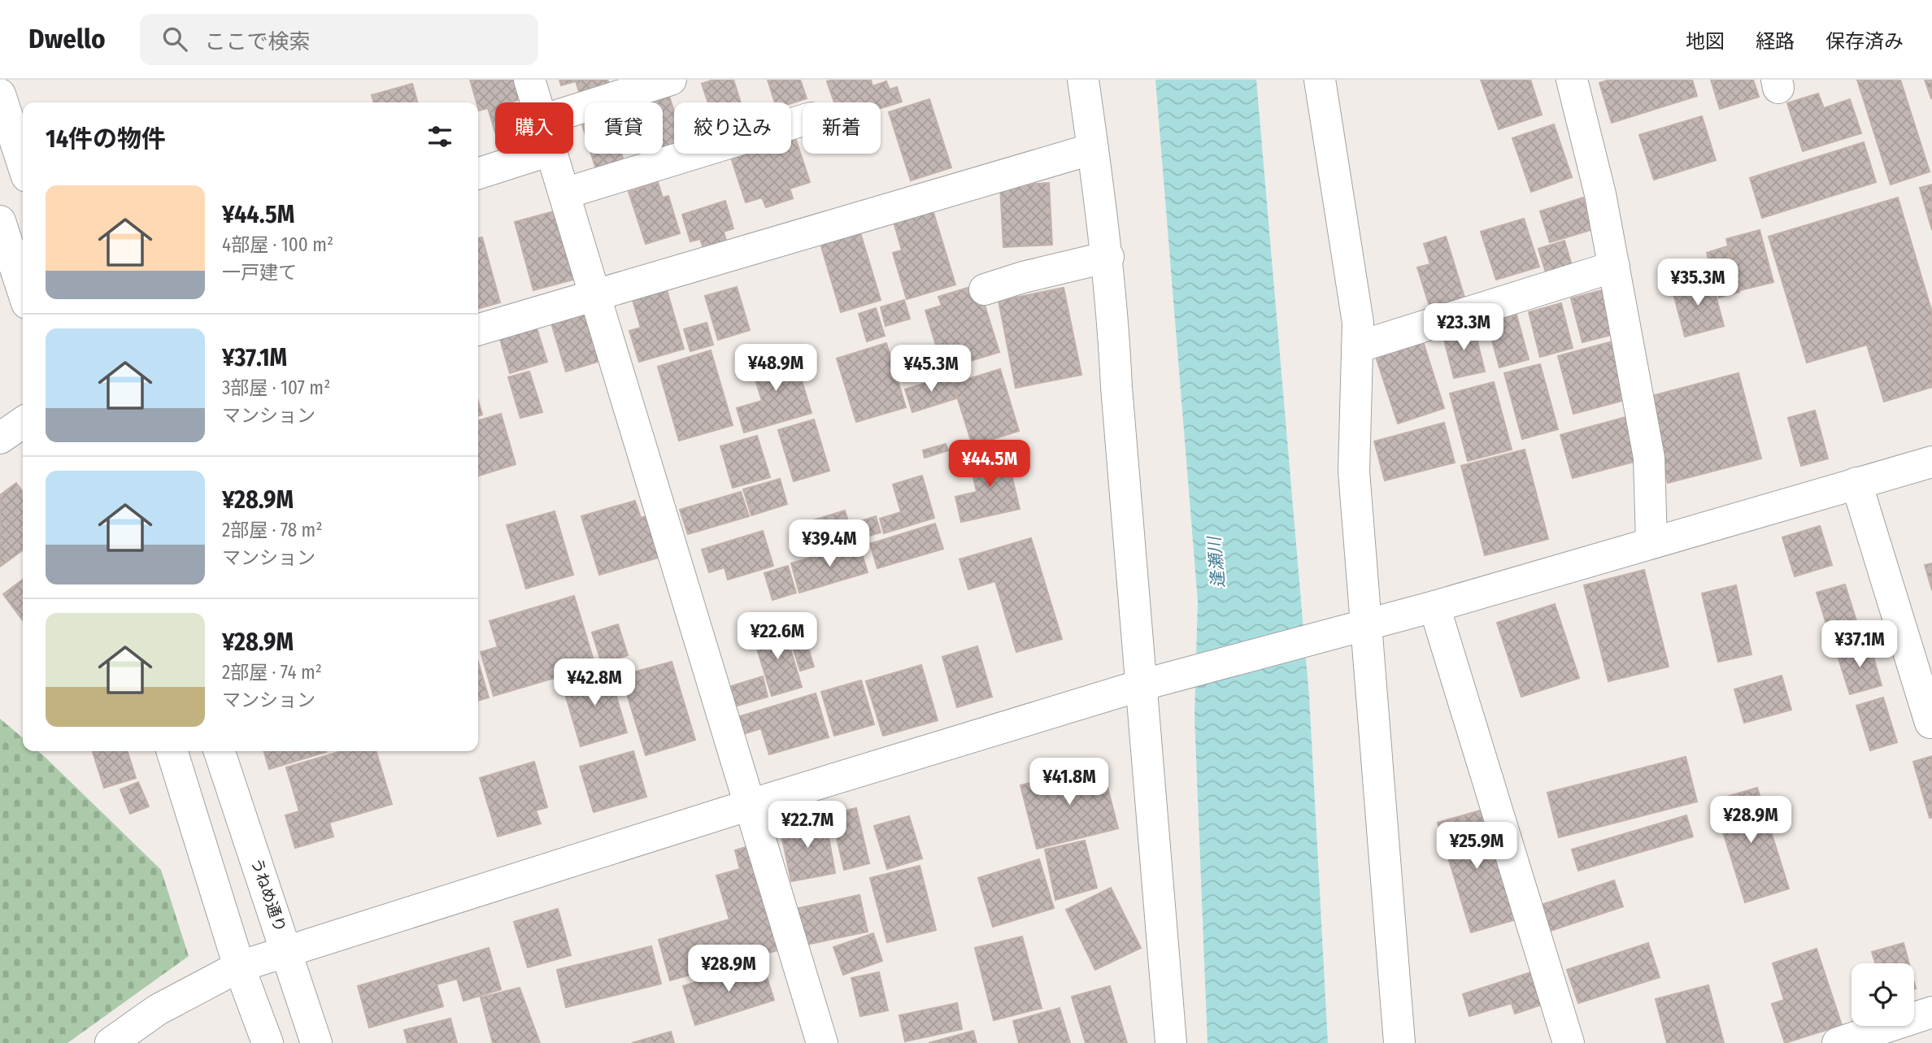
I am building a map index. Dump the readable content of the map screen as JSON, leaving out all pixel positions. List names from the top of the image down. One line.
{"streets":{"street":["うねめ通り"]},"water":["逢瀬川"],"page":{"header":"Dwello","search":"ここで検索","nav":["地図","経路","保存済み"],"chip":["購入","賃貸","絞り込み","新着"],"heading":"14件の物件","list":[{"name":"¥44.5M","note":"4部屋 · 100 m² · 一戸建て"},{"name":"¥37.1M","note":"3部屋 · 107 m² · マンション"},{"name":"¥28.9M","note":"2部屋 · 78 m² · マンション"},{"name":"¥28.9M","note":"2部屋 · 74 m² · マンション"}],"price":["¥35.3M","¥23.3M","¥48.9M","¥45.3M","¥44.5M","¥39.4M","¥22.6M","¥37.1M","¥42.8M","¥41.8M","¥28.9M","¥22.7M","¥25.9M","¥28.9M"]}}
